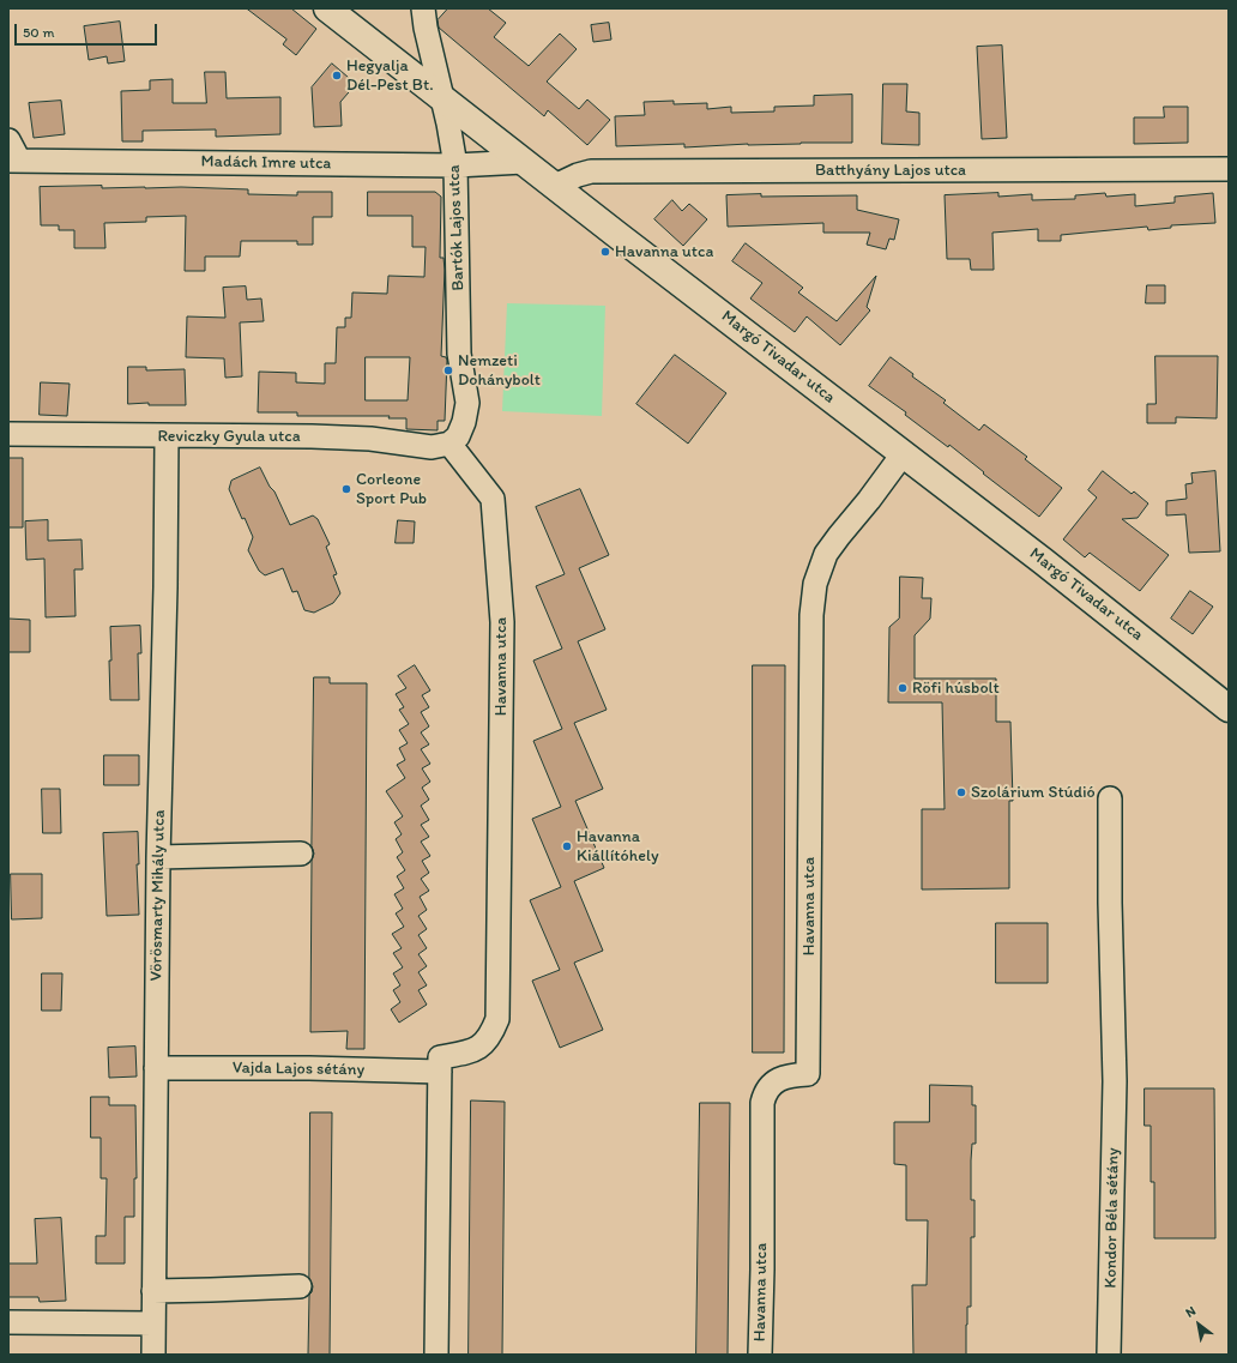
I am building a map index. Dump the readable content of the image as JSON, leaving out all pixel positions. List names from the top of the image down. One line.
{"streets":{"street":["Madách Imre utca","Batthyány Lajos utca","Bartók Lajos utca","Margó Tivadar utca","Reviczky Gyula utca","Havanna utca","Vörösmarty Mihály utca","Vajda Lajos sétány","Kondor Béla sétány"]},"crossings":[["Madách Imre utca","Bartók Lajos utca"],["Madách Imre utca","Margó Tivadar utca"],["Batthyány Lajos utca","Margó Tivadar utca"],["Bartók Lajos utca","Margó Tivadar utca"],["Bartók Lajos utca","Reviczky Gyula utca"],["Bartók Lajos utca","Havanna utca"],["Margó Tivadar utca","Havanna utca"],["Reviczky Gyula utca","Havanna utca"],["Reviczky Gyula utca","Vörösmarty Mihály utca"],["Havanna utca","Vajda Lajos sétány"],["Vörösmarty Mihály utca","Vajda Lajos sétány"]],"places":["Hegyalja Dél-Pest Bt.","Havanna utca","Nemzeti Dohánybolt","Corleone Sport Pub","Röfi húsbolt","Szolárium Stúdió","Havanna Kiállítóhely"],"scale_bar":"50 m","north":"top left"}
